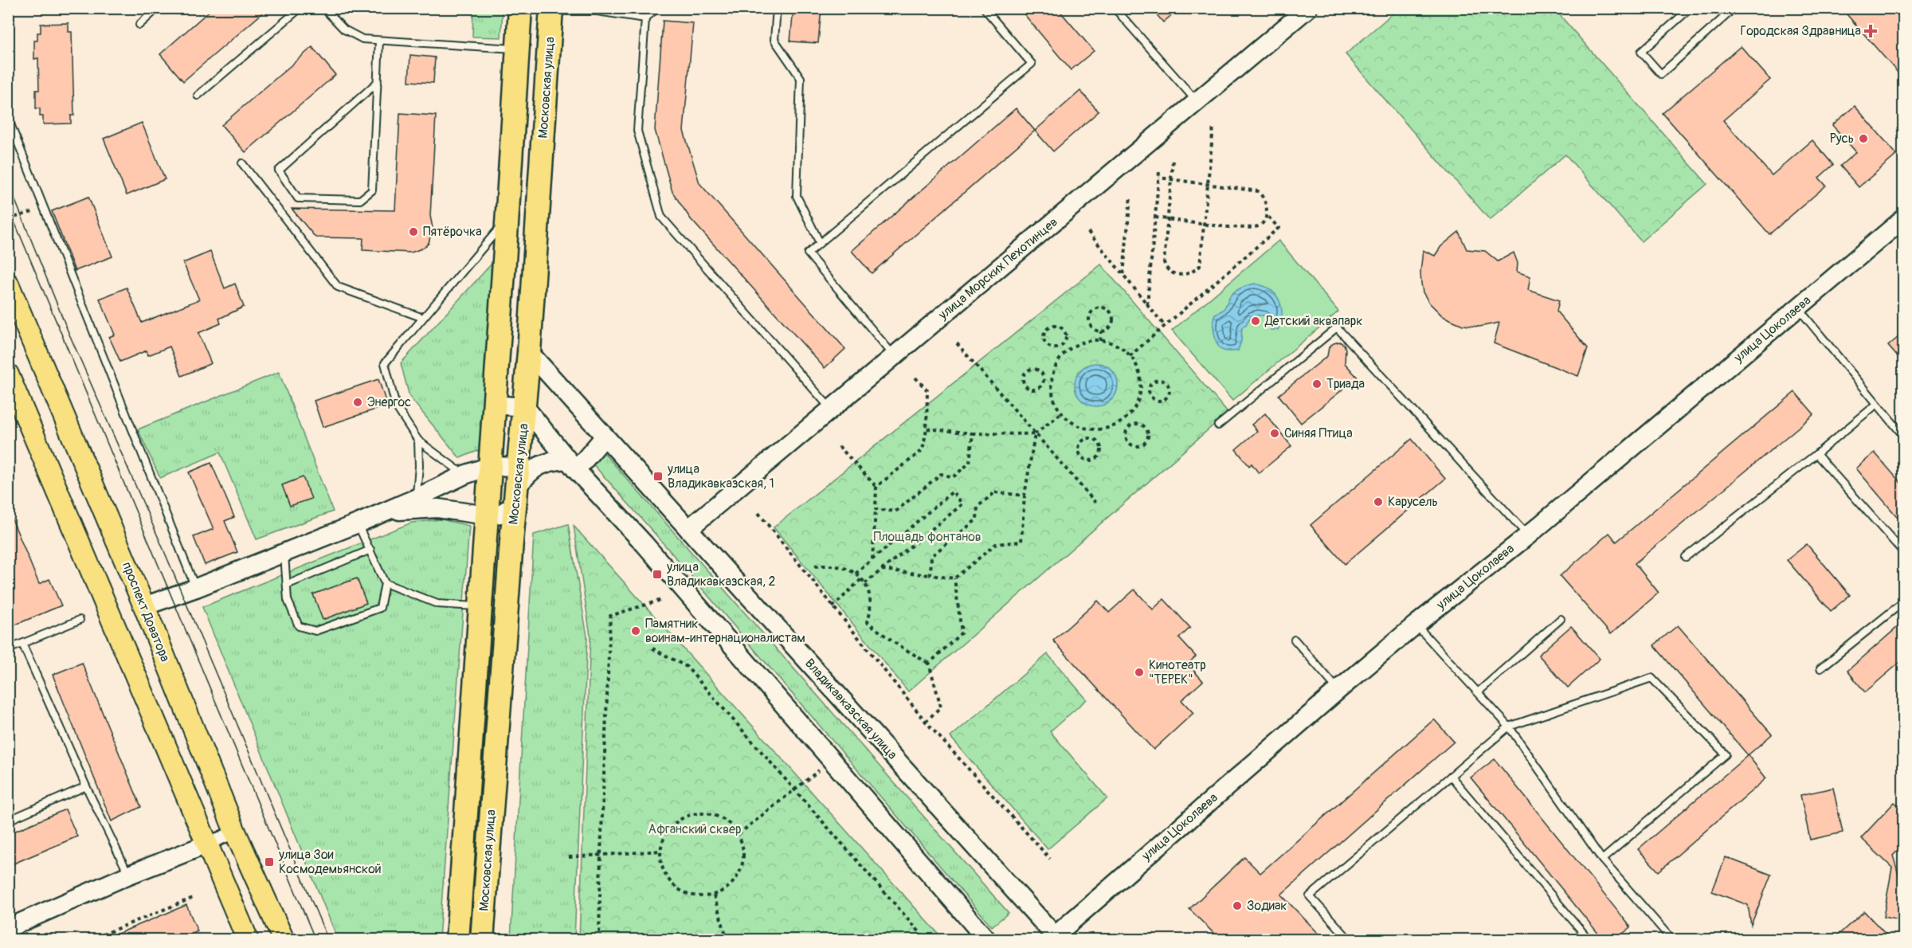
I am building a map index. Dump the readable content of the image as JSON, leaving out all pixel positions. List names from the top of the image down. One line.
{"streets":{"highway":["Московская улица"],"main road":["проспект Доватора"],"street":["улица Морских Пехотинцев","улица Цоколаева","Владикавказская улица"]},"crossings":[["Московская улица","Владикавказская улица"],["улица Морских Пехотинцев","Владикавказская улица"],["улица Цоколаева","Владикавказская улица"]],"parks":["Площадь фонтанов","Афганский сквер"],"places":{"health":["Городская Здравница"],"other":["Русь","Пятёрочка","Детский аквапарк","Триада","Энергос","Синяя Птица","Карусель","Памятник воинам-интернационалистам","Кинотеатр \"ТЕРЕК\"","Зодиак"],"transit":["улица Владикавказская, 1","улица Владикавказская, 2","улица Зои Космодемьянской"]}}
